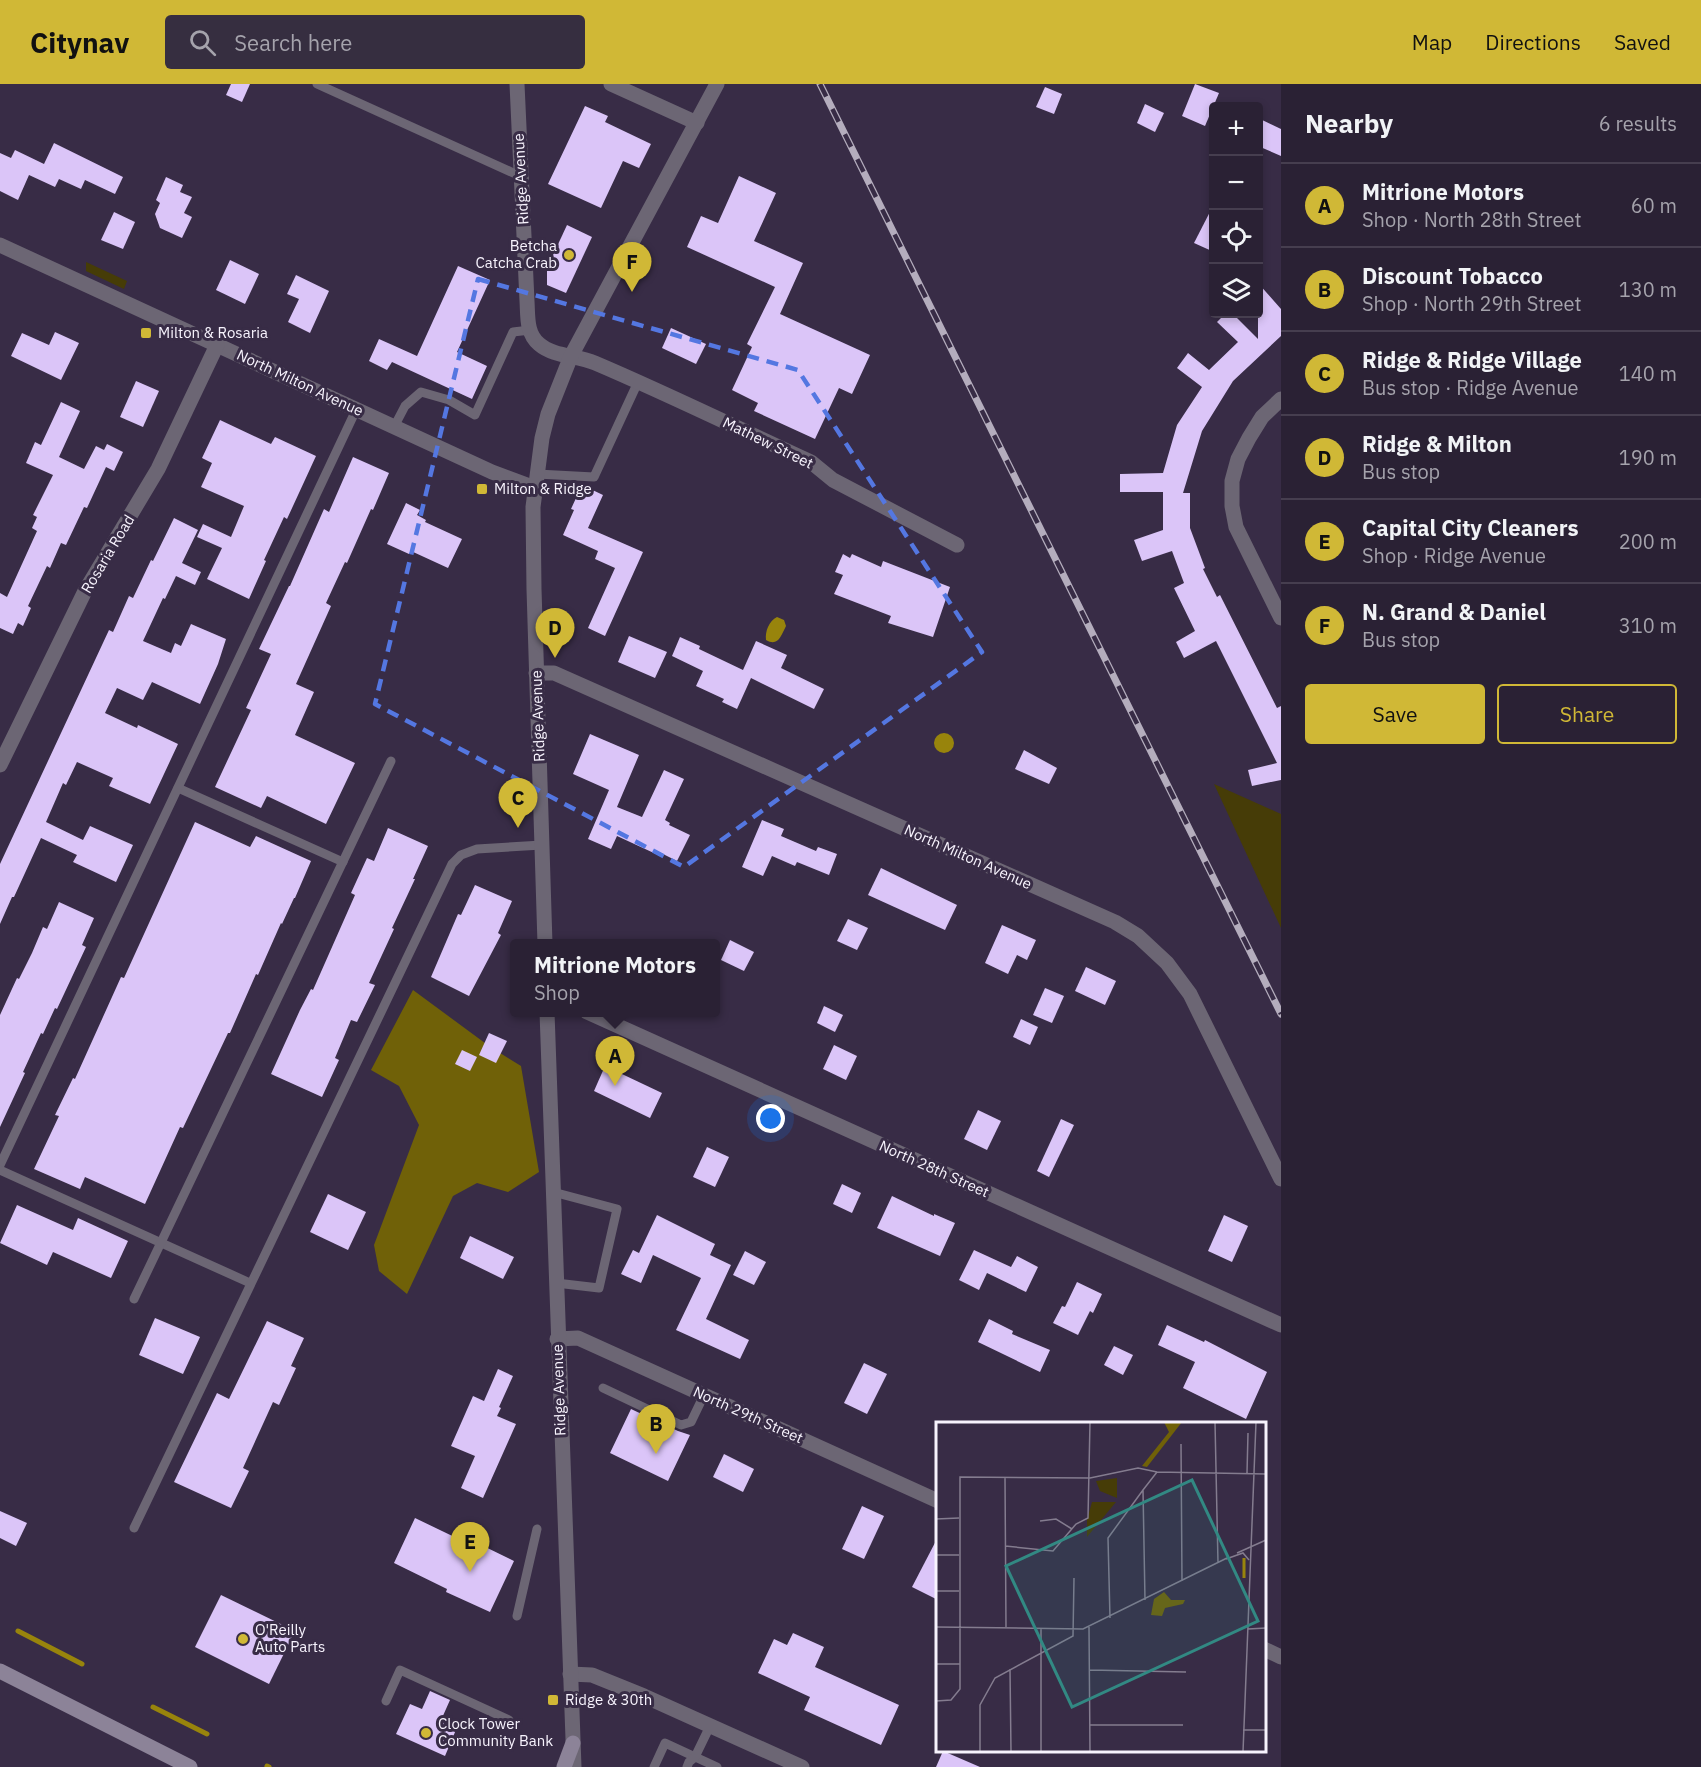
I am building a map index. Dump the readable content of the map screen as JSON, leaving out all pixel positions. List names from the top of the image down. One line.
{"streets":{"street":["Ridge Avenue","North Milton Avenue","Mathew Street","Rosaria Road","North 28th Street","North 29th Street"]},"crossings":[["Ridge Avenue","North Milton Avenue"],["Ridge Avenue","Mathew Street"],["Ridge Avenue","North 29th Street"],["North Milton Avenue","Rosaria Road"]],"places":{"other":["Betcha Catcha Crab","O'Reilly Auto Parts","Clock Tower Community Bank"],"transit":["Milton & Rosaria","Milton & Ridge","Ridge & 30th"]},"page":{"header":"Citynav","search":"Search here","nav":["Map","Directions","Saved"],"heading":["Nearby","6 results"],"map_buttons":["+","−"],"list":[{"mark":"A","name":"Mitrione Motors","note":"Shop · North 28th Street","value":"60 m"},{"mark":"B","name":"Discount Tobacco","note":"Shop · North 29th Street","value":"130 m"},{"mark":"C","name":"Ridge & Ridge Village","note":"Bus stop · Ridge Avenue","value":"140 m"},{"mark":"D","name":"Ridge & Milton","note":"Bus stop","value":"190 m"},{"mark":"E","name":"Capital City Cleaners","note":"Shop · Ridge Avenue","value":"200 m"},{"mark":"F","name":"N. Grand & Daniel","note":"Bus stop","value":"310 m"}],"pins":["F","D","C","A","B","E"],"buttons":["Save","Share"],"popup":["Mitrione Motors","Shop"]}}
